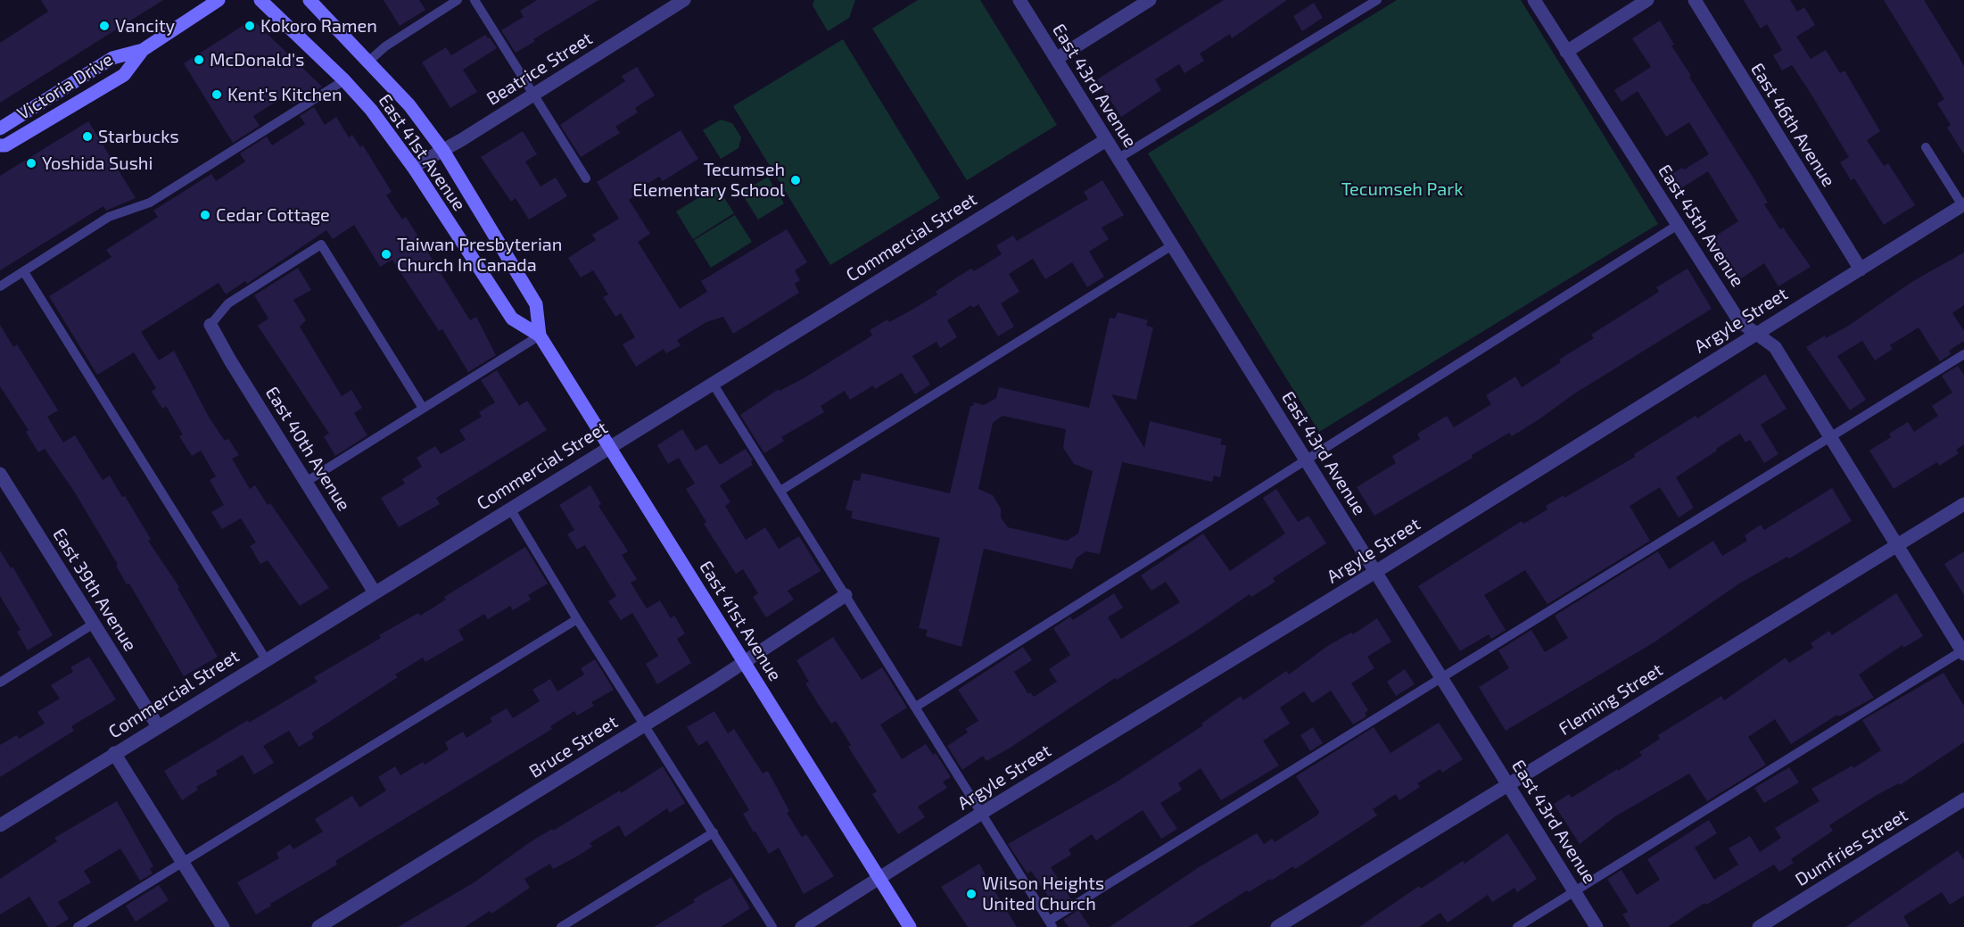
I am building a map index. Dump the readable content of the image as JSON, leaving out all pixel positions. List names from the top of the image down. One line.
{"streets":{"main road":["Victoria Drive","East 41st Avenue"],"street":["Beatrice Street","East 43rd Avenue","East 46th Avenue","East 45th Avenue","Commercial Street","Argyle Street","East 40th Avenue","East 39th Avenue","Fleming Street","Bruce Street","Dumfries Street"]},"crossings":[["Beatrice Street","East 41st Avenue"],["East 43rd Avenue","Commercial Street"],["East 43rd Avenue","Argyle Street"],["East 43rd Avenue","Fleming Street"],["East 46th Avenue","Argyle Street"],["East 41st Avenue","Commercial Street"],["East 41st Avenue","Argyle Street"],["East 41st Avenue","Bruce Street"],["East 45th Avenue","Argyle Street"],["East 45th Avenue","Fleming Street"],["Commercial Street","East 40th Avenue"],["Commercial Street","East 39th Avenue"]],"parks":["Tecumseh Park"],"places":["Vancity","Kokoro Ramen","McDonald's","Kent's Kitchen","Starbucks","Yoshida Sushi","Tecumseh Elementary School","Cedar Cottage","Taiwan Presbyterian Church In Canada","Wilson Heights United Church"]}
